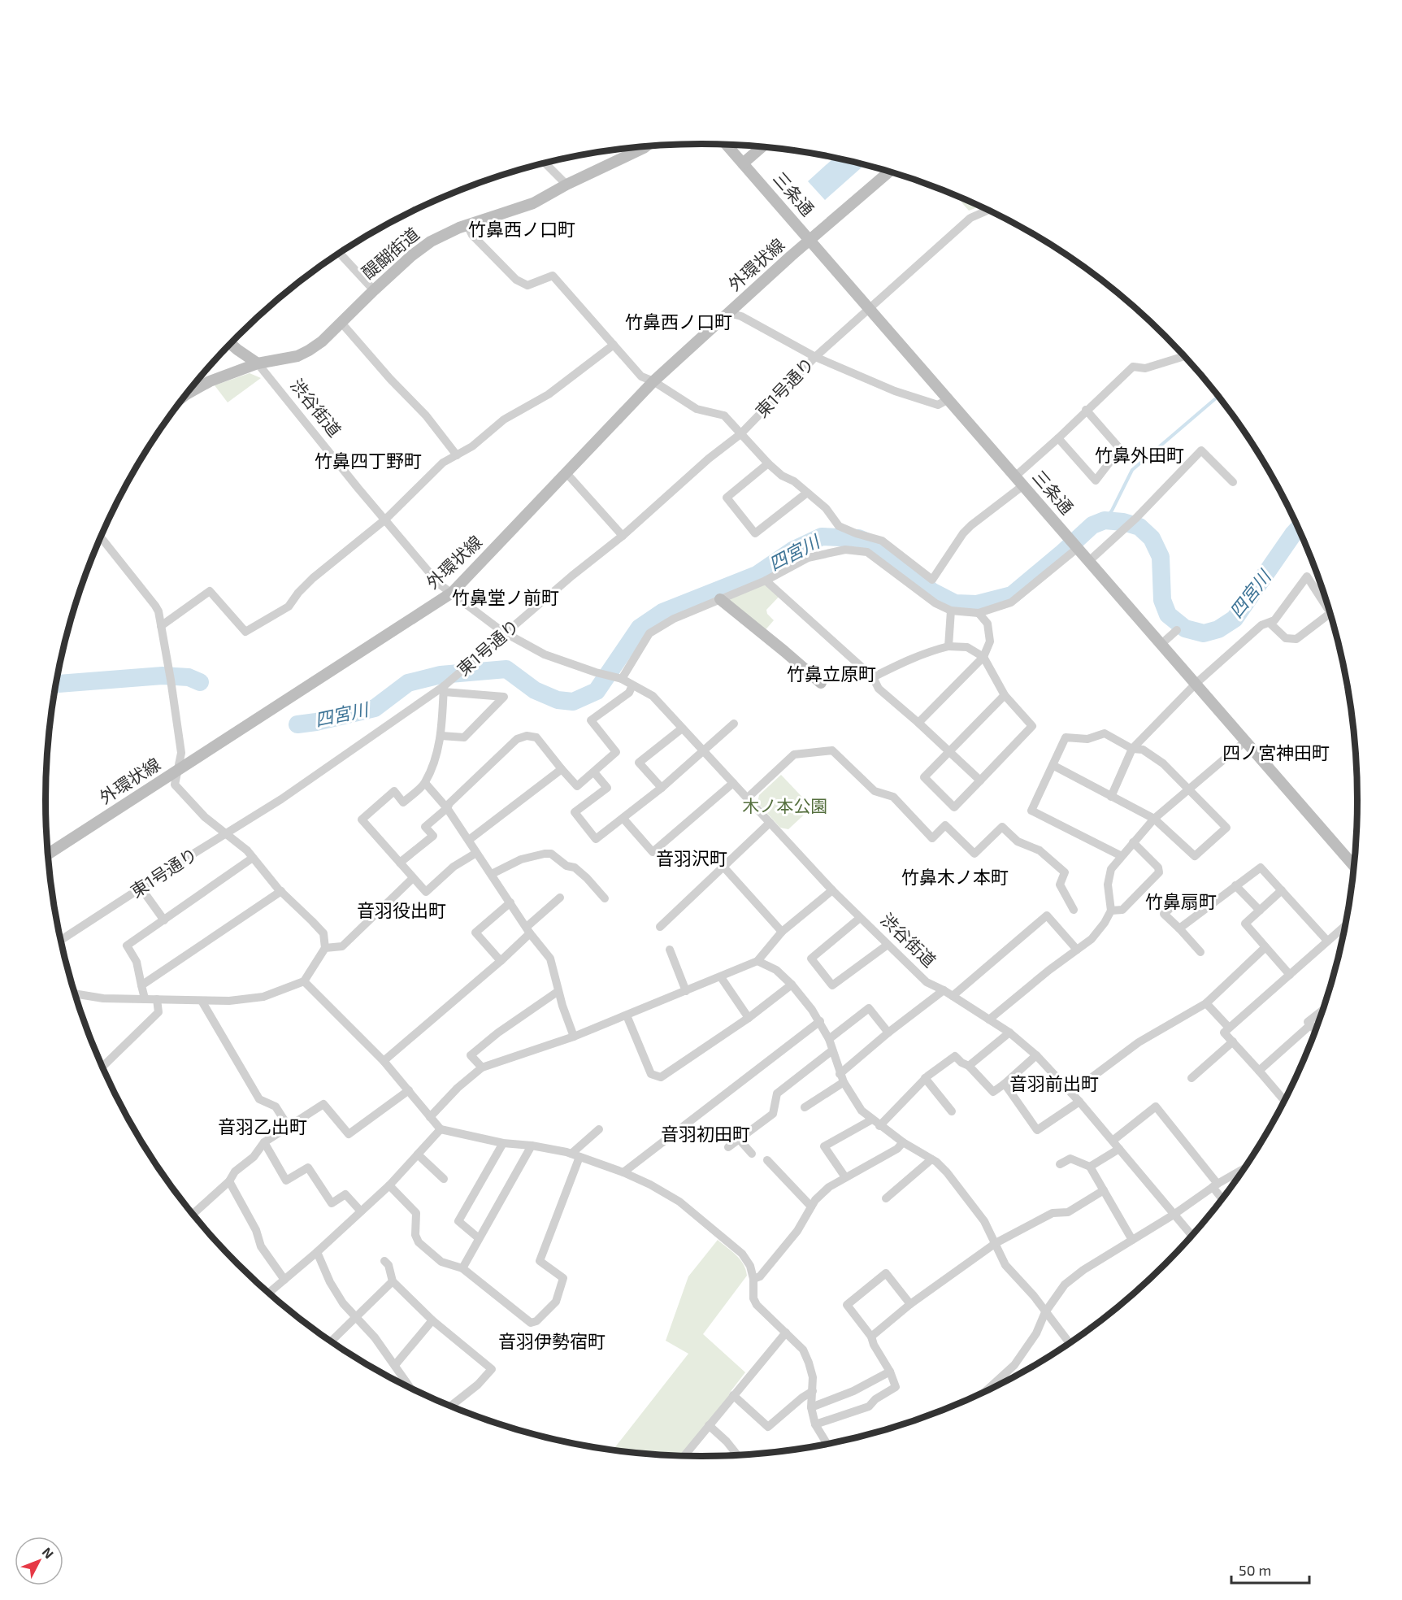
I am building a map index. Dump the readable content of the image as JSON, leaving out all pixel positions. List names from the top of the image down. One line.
{"streets":{"main road":["三条通","醍醐街道","外環状線","渋谷街道"],"street":["東1号通り"]},"crossings":[["三条通","外環状線"],["三条通","東1号通り"],["醍醐街道","渋谷街道"],["外環状線","渋谷街道"],["東1号通り","渋谷街道"]],"districts":["竹鼻西ノ口町","竹鼻西ノ口町","竹鼻外田町","竹鼻四丁野町","竹鼻堂ノ前町","竹鼻立原町","四ノ宮神田町","音羽沢町","竹鼻木ノ本町","竹鼻扇町","音羽役出町","音羽前出町","音羽乙出町","音羽初田町","音羽伊勢宿町"],"water":["四宮川"],"parks":["木ノ本公園"],"scale_bar":"50 m","north":"top right"}
